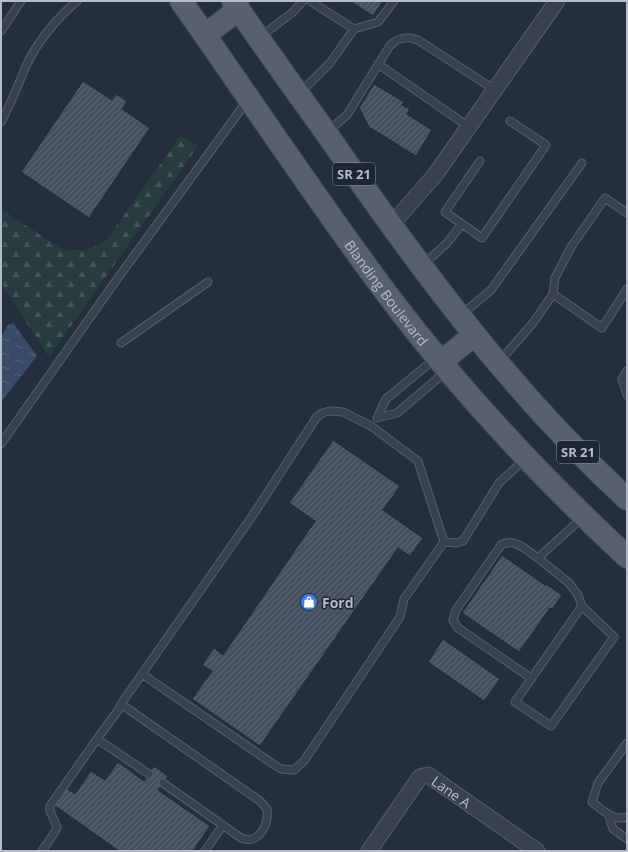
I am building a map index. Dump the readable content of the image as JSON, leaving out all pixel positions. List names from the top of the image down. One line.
{"streets":{"main road":["SR 21","Blanding Boulevard"],"street":["Lane A"]},"places":{"shop":["Ford"]}}
